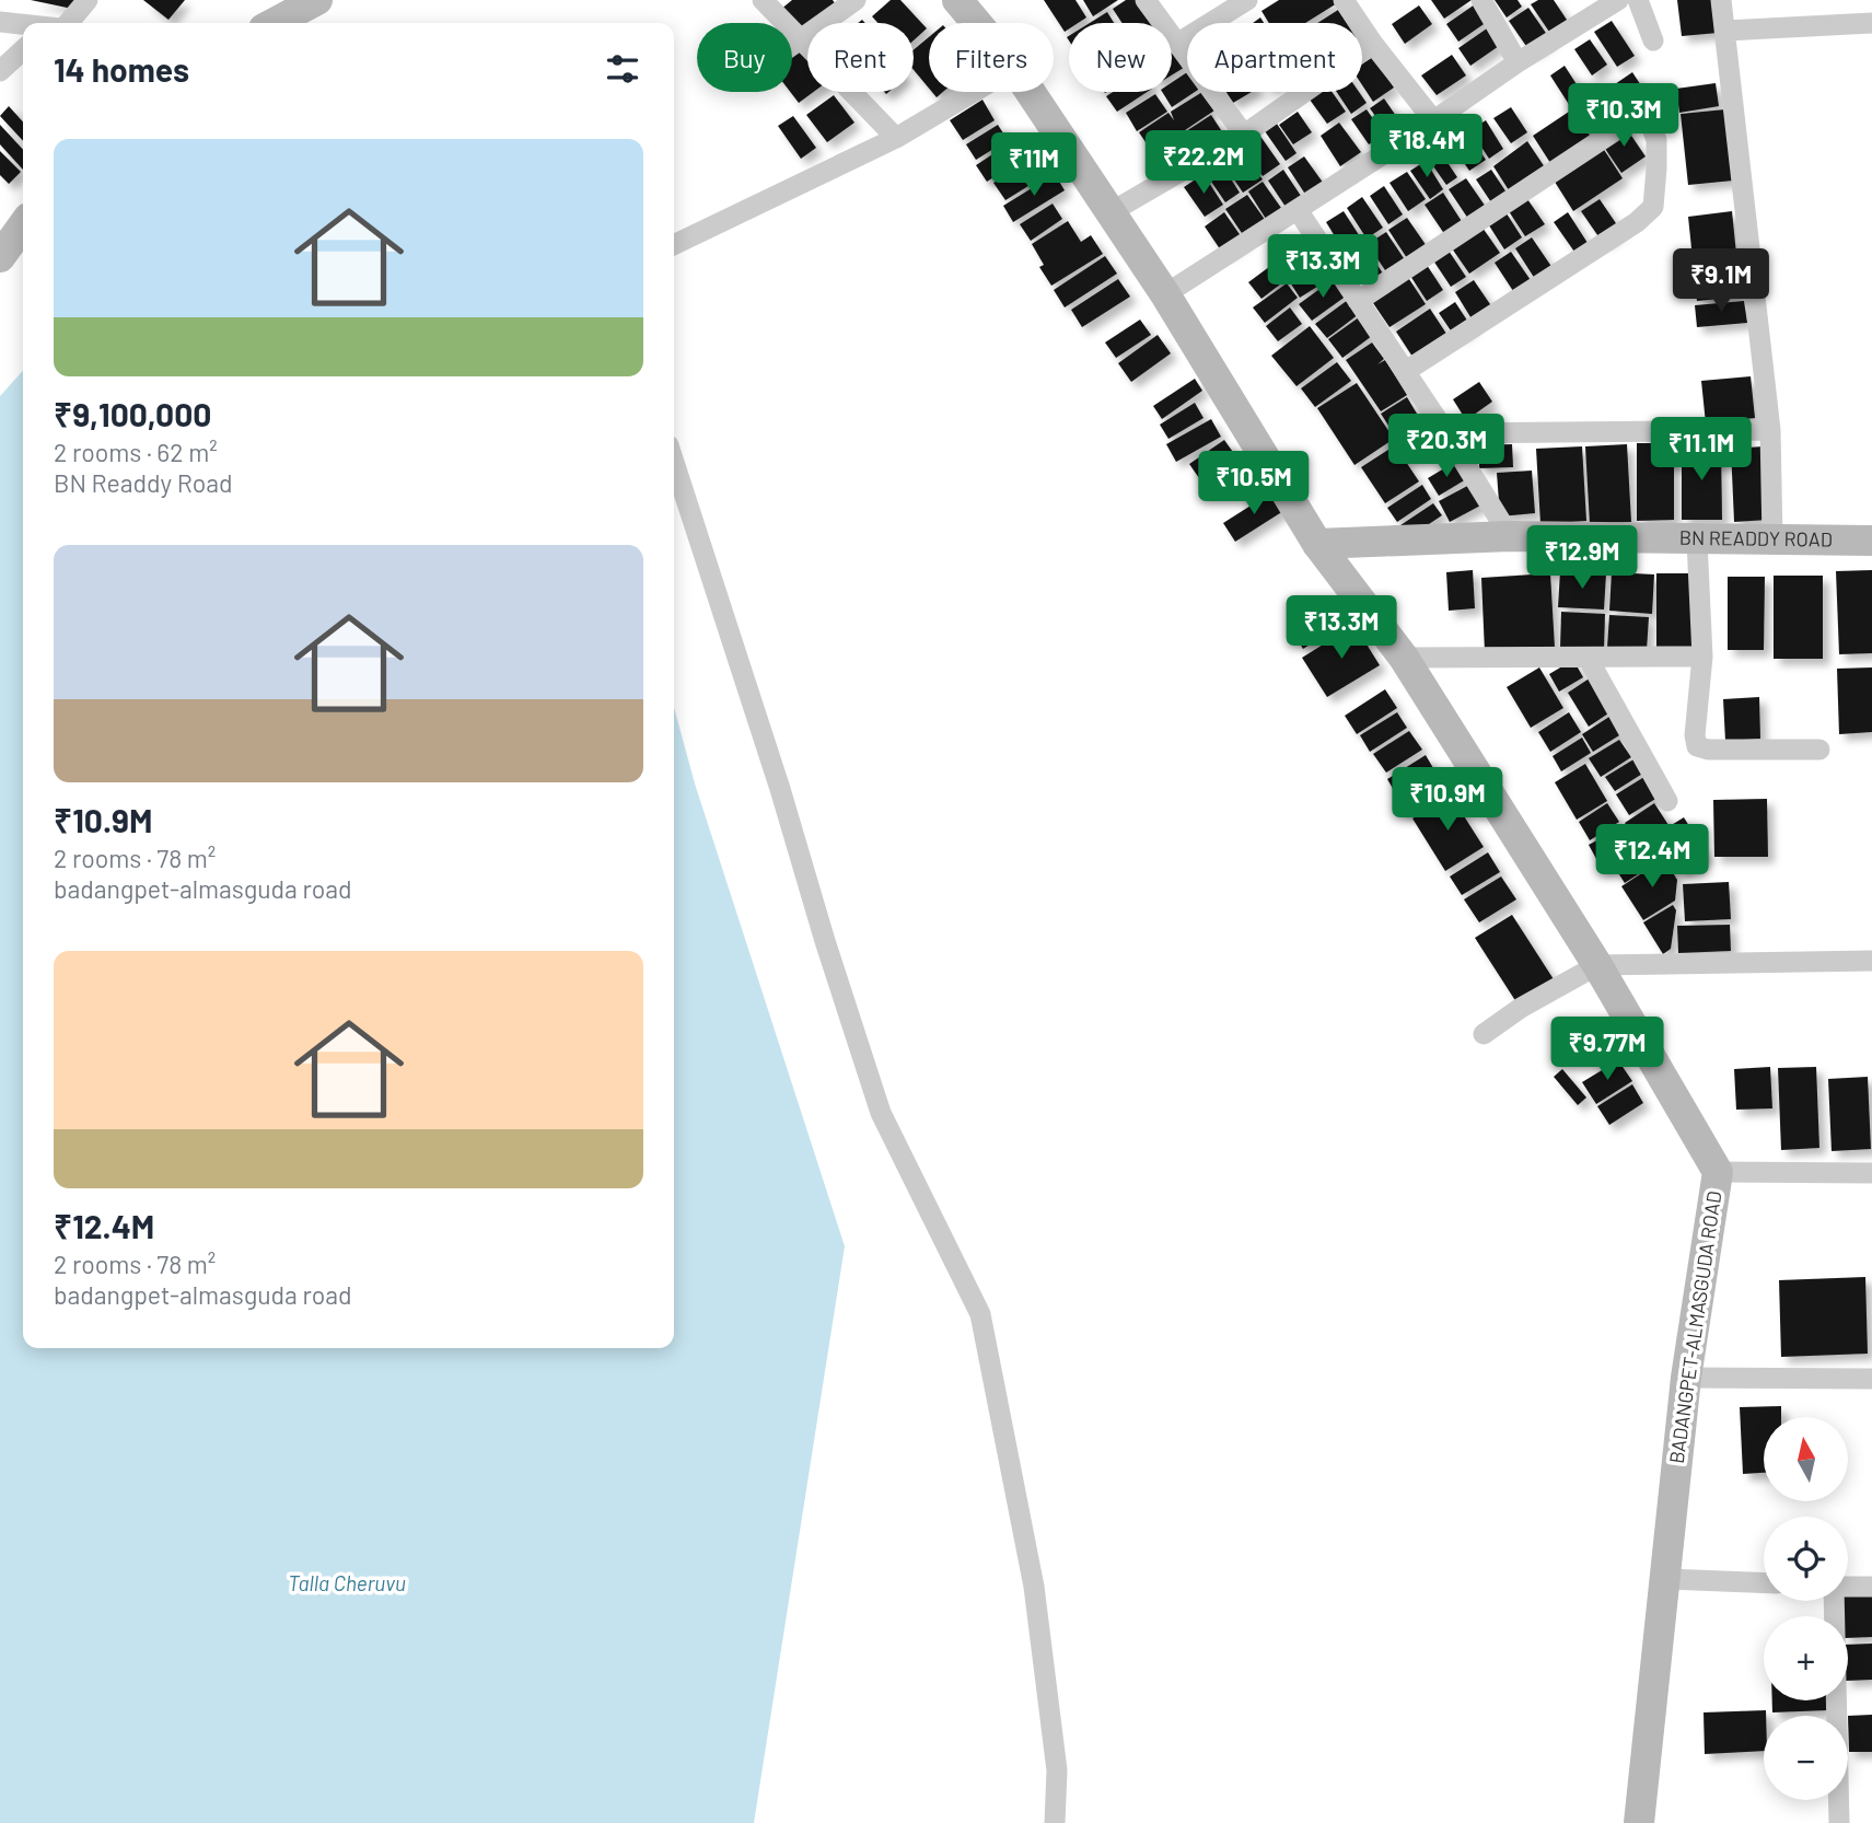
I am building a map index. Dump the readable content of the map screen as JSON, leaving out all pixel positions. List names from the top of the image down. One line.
{"streets":{"street":["BN READDY ROAD","BADANGPET-ALMASGUDA ROAD"]},"crossings":[["BN READDY ROAD","BADANGPET-ALMASGUDA ROAD"]],"water":["Talla Cheruvu"],"north":"top","page":{"chip":["Buy","Rent","Filters","New","Apartment"],"heading":"14 homes","price":["₹10.3M","₹18.4M","₹22.2M","₹11M","₹13.3M","₹9.1M","₹20.3M","₹11.1M","₹10.5M","₹12.9M","₹13.3M","₹10.9M","₹12.4M","₹9.77M"],"list":[{"name":"₹9,100,000","note":"2 rooms · 62 m² · BN Readdy Road"},{"name":"₹10.9M","note":"2 rooms · 78 m² · badangpet-almasguda road"},{"name":"₹12.4M","note":"2 rooms · 78 m² · badangpet-almasguda road"}],"map_buttons":["+","−"]}}
